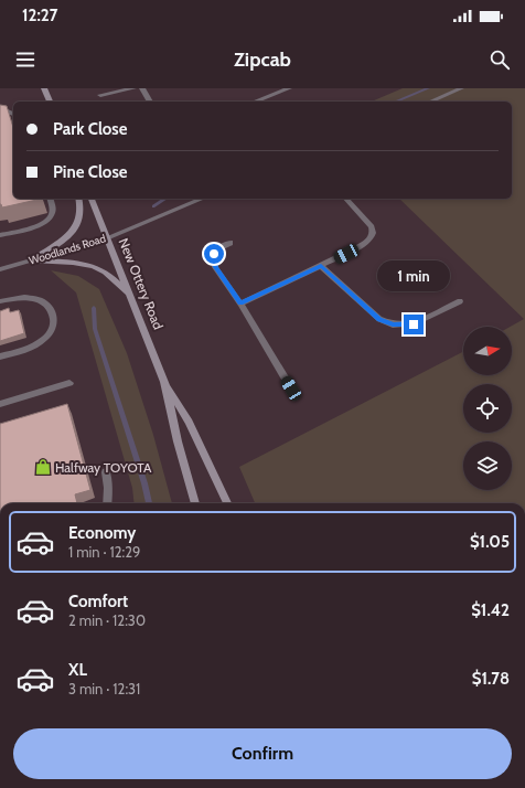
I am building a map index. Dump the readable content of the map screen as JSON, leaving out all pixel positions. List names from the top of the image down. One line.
{"streets":{"main road":["New Ottery Road"],"street":["Woodlands Road"]},"crossings":[["Woodlands Road","New Ottery Road"]],"places":{"shop":["Halfway TOYOTA"]},"north":"right","page":{"status":"12:27","header":"Zipcab","banner":["Park Close","Pine Close"],"bubble":"1 min","list":[{"name":"Economy","note":"1 min · 12:29","value":"$1.05"},{"name":"Comfort","note":"2 min · 12:30","value":"$1.42"},{"name":"XL","note":"3 min · 12:31","value":"$1.78"}],"buttons":"Confirm"}}
